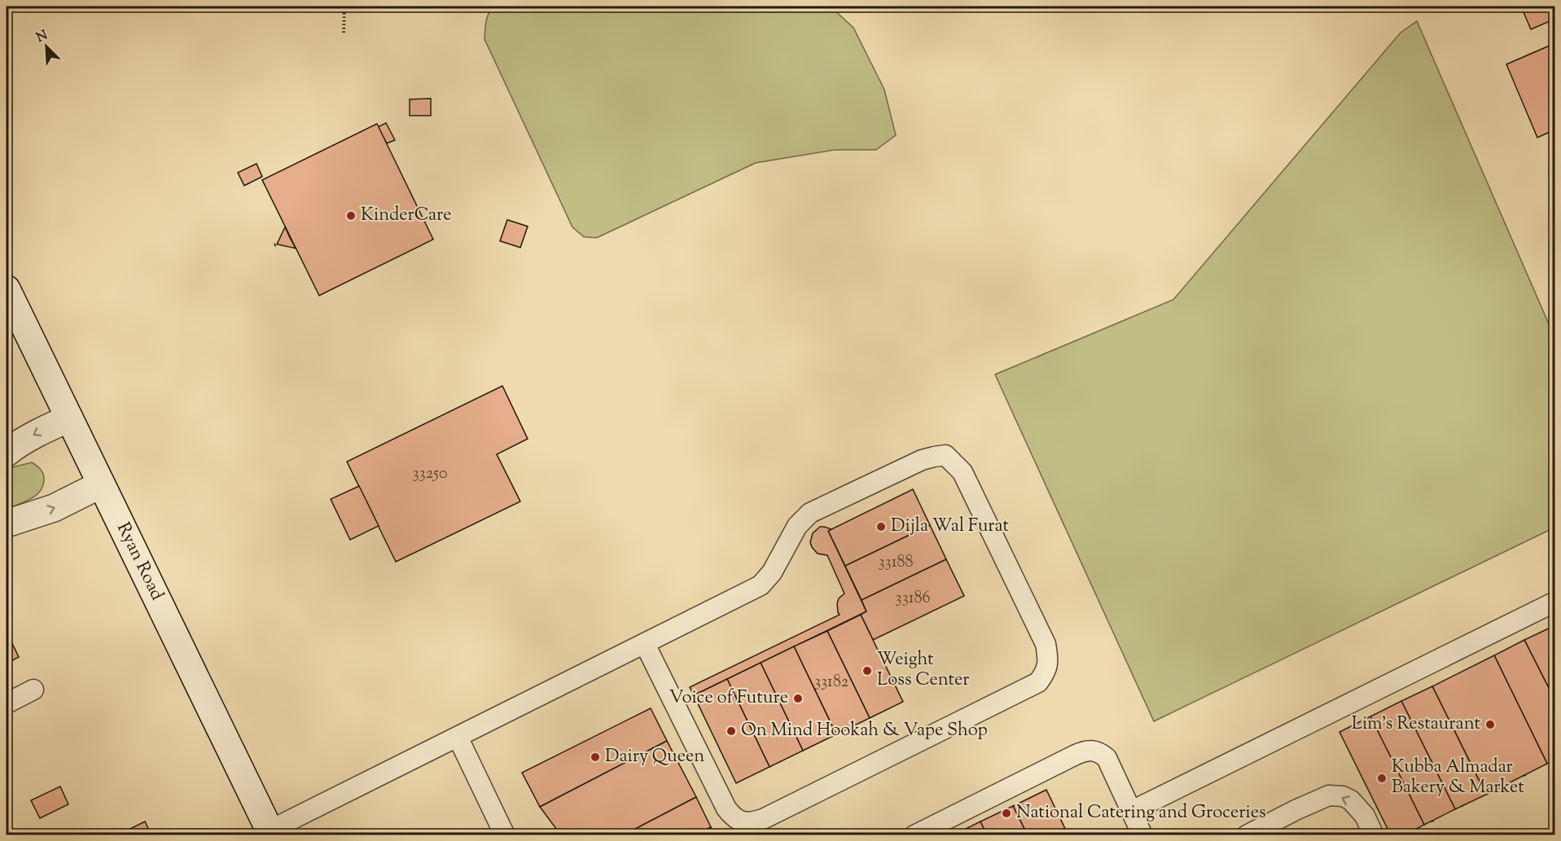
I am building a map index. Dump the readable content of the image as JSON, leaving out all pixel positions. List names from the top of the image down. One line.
{"streets":{"main road":["Ryan Road"]},"places":["KinderCare","Dijla Wal Furat","Weight Loss Center","Voice of Future","Lim's Restaurant","On Mind Hookah & Vape Shop","Dairy Queen","Kubba Almadar Bakery & Market","National Catering and Groceries"],"house_numbers":["33250","33188","33186","33182"],"north":"top left"}
